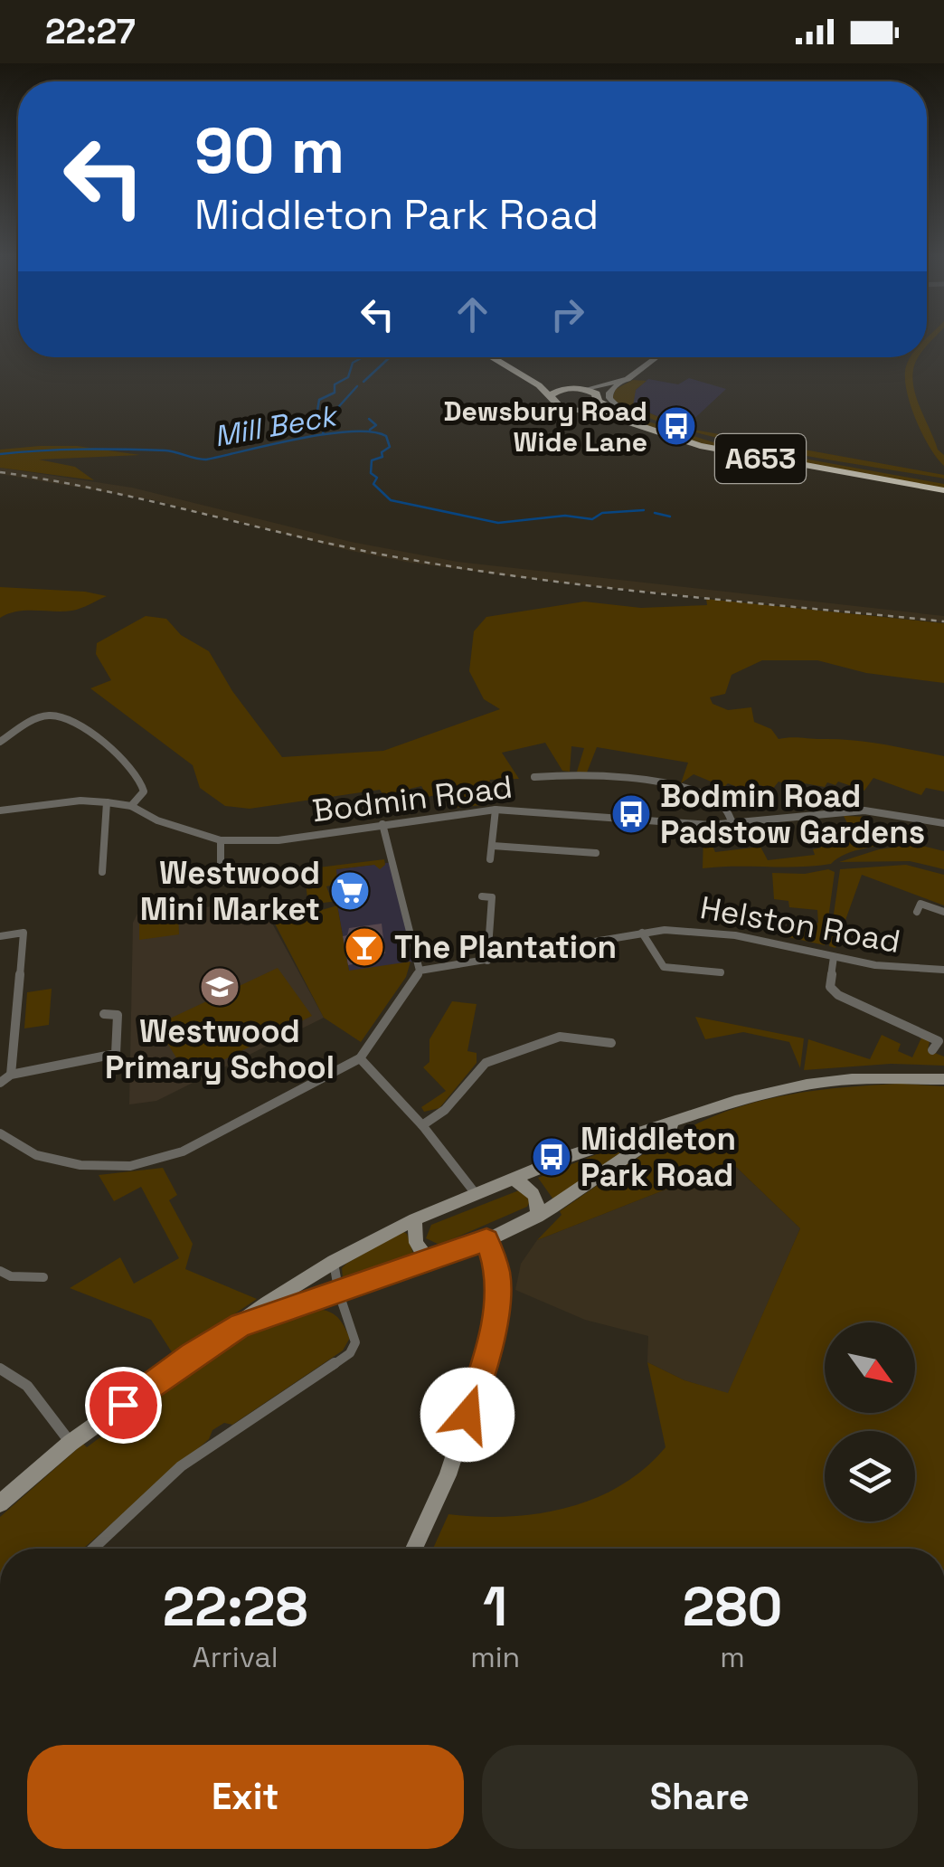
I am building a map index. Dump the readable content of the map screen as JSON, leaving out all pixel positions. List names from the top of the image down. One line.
{"streets":{"highway":["A653"],"street":["Bodmin Road","Helston Road"]},"water":["Mill Beck"],"places":{"bus stop":["Dewsbury Road Wide Lane","Bodmin Road Padstow Gardens","Middleton Park Road"],"supermarket":["Westwood Mini Market"],"bar":["The Plantation"],"school or university":["Westwood Primary School"]},"north":"bottom right","page":{"status":"22:27","turn":["90 m","Middleton Park Road"],"eta":["22:28","Arrival","1","min","280","m"],"buttons":["Exit","Share"]}}
